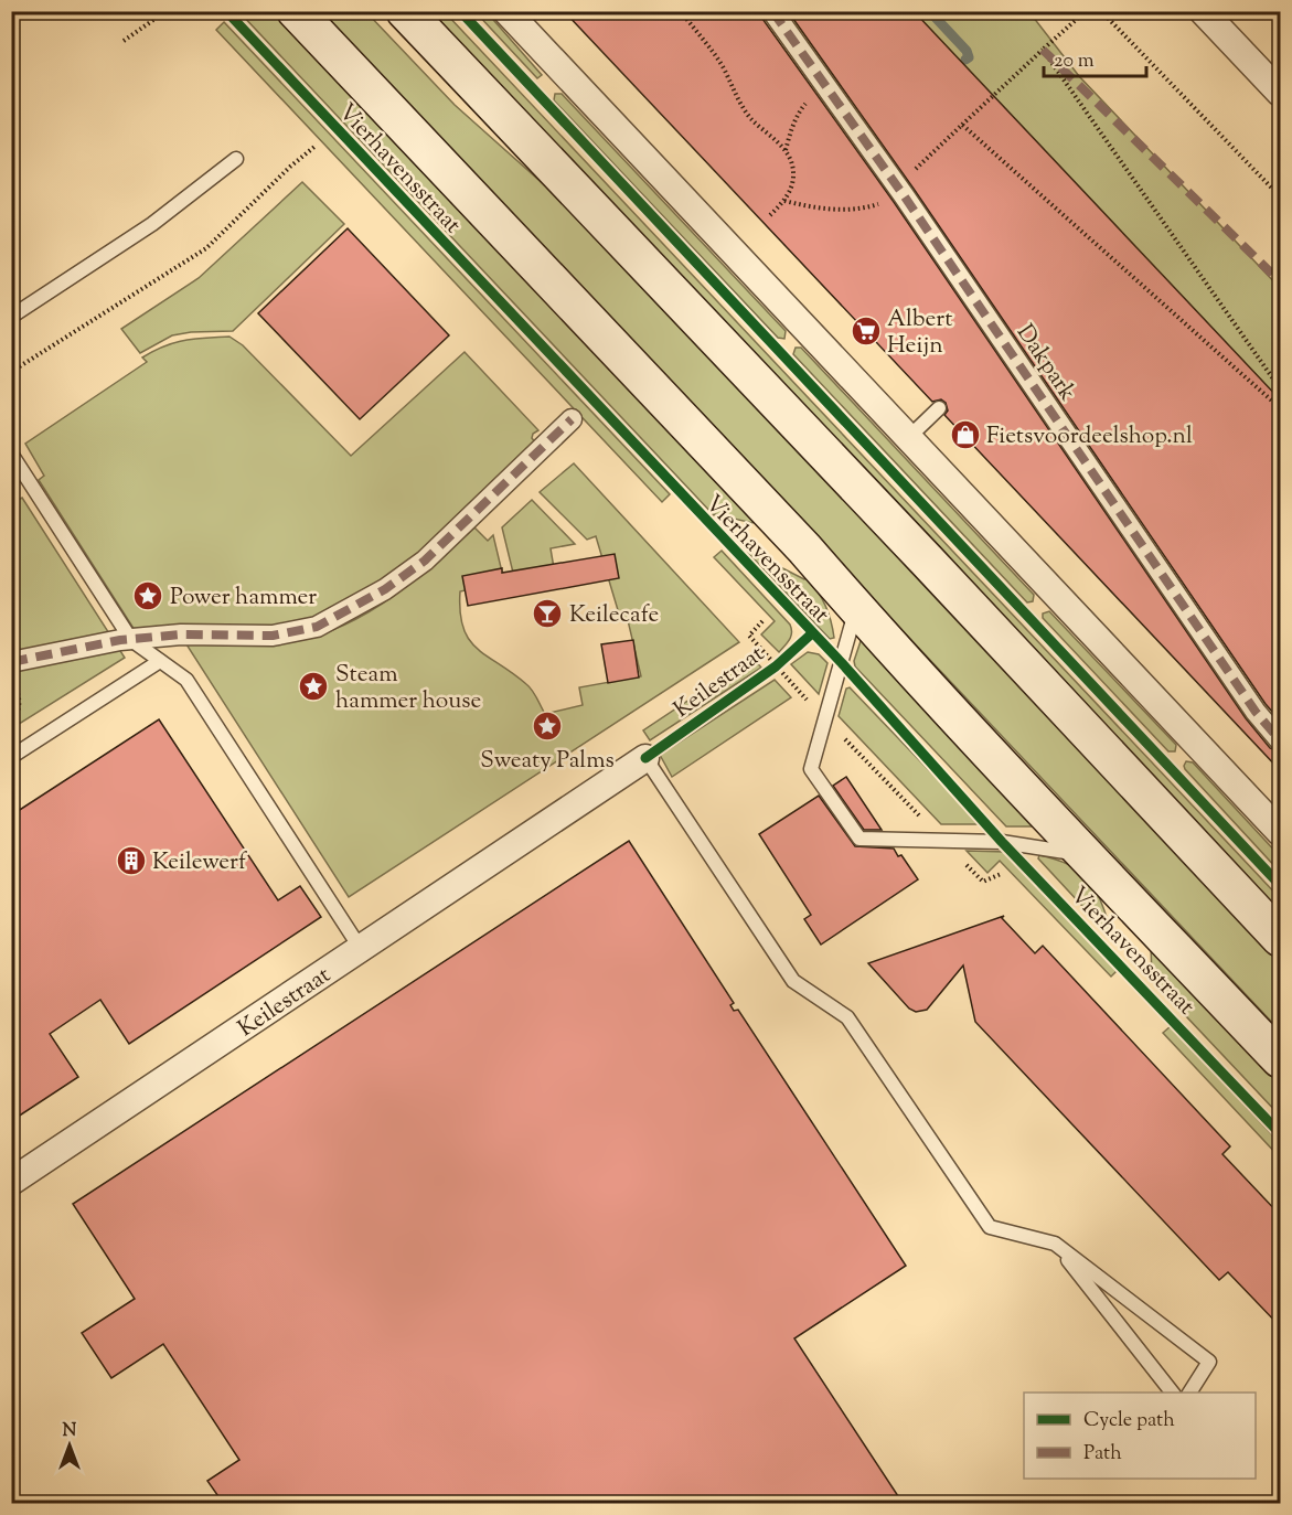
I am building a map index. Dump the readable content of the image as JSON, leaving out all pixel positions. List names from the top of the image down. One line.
{"streets":{"main road":["Vierhavensstraat"],"street":["Dakpark","Keilestraat"]},"places":{"supermarket":["Albert Heijn"],"shop":["Fietsvoordeelshop.nl"],"place":["Power hammer","Steam hammer house","Sweaty Palms"],"bar":["Keilecafe"],"building":["Keilewerf"]},"legend":["Cycle path","Path"],"scale_bar":"20 m","north":"top"}
